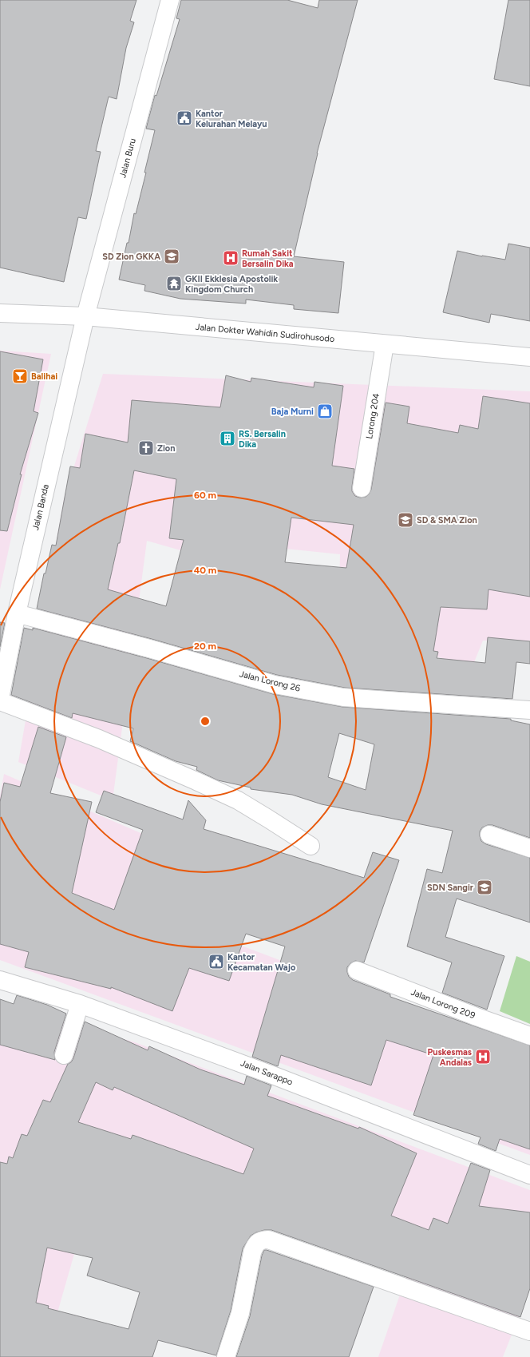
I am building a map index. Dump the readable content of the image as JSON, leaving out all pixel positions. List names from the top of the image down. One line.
{"streets":{"street":["Jalan Buru","Jalan Dokter Wahidin Sudirohusodo","Lorong 204","Jalan Banda","Jalan Lorong 26","Jalan Lorong 209","Jalan Sarappo"]},"crossings":[["Jalan Buru","Jalan Dokter Wahidin Sudirohusodo"],["Jalan Buru","Jalan Banda"],["Jalan Dokter Wahidin Sudirohusodo","Lorong 204"],["Jalan Dokter Wahidin Sudirohusodo","Jalan Banda"],["Jalan Banda","Jalan Lorong 26"]],"places":{"public building":["Kantor Kelurahan Melayu","Kantor Kecamatan Wajo"],"school or university":["SD Zion GKKA","SD & SMA Zion","SDN Sangir"],"hospital":["Rumah Sakit Bersalin Dika","Puskesmas Andalas"],"temple":["GKII Ekklesia Apostolik Kingdom Church"],"bar":["Balihai"],"shop":["Baja Murni"],"building":["RS. Bersalin Dika"],"church":["Zion"]},"rings":["60 m","40 m","20 m"]}
